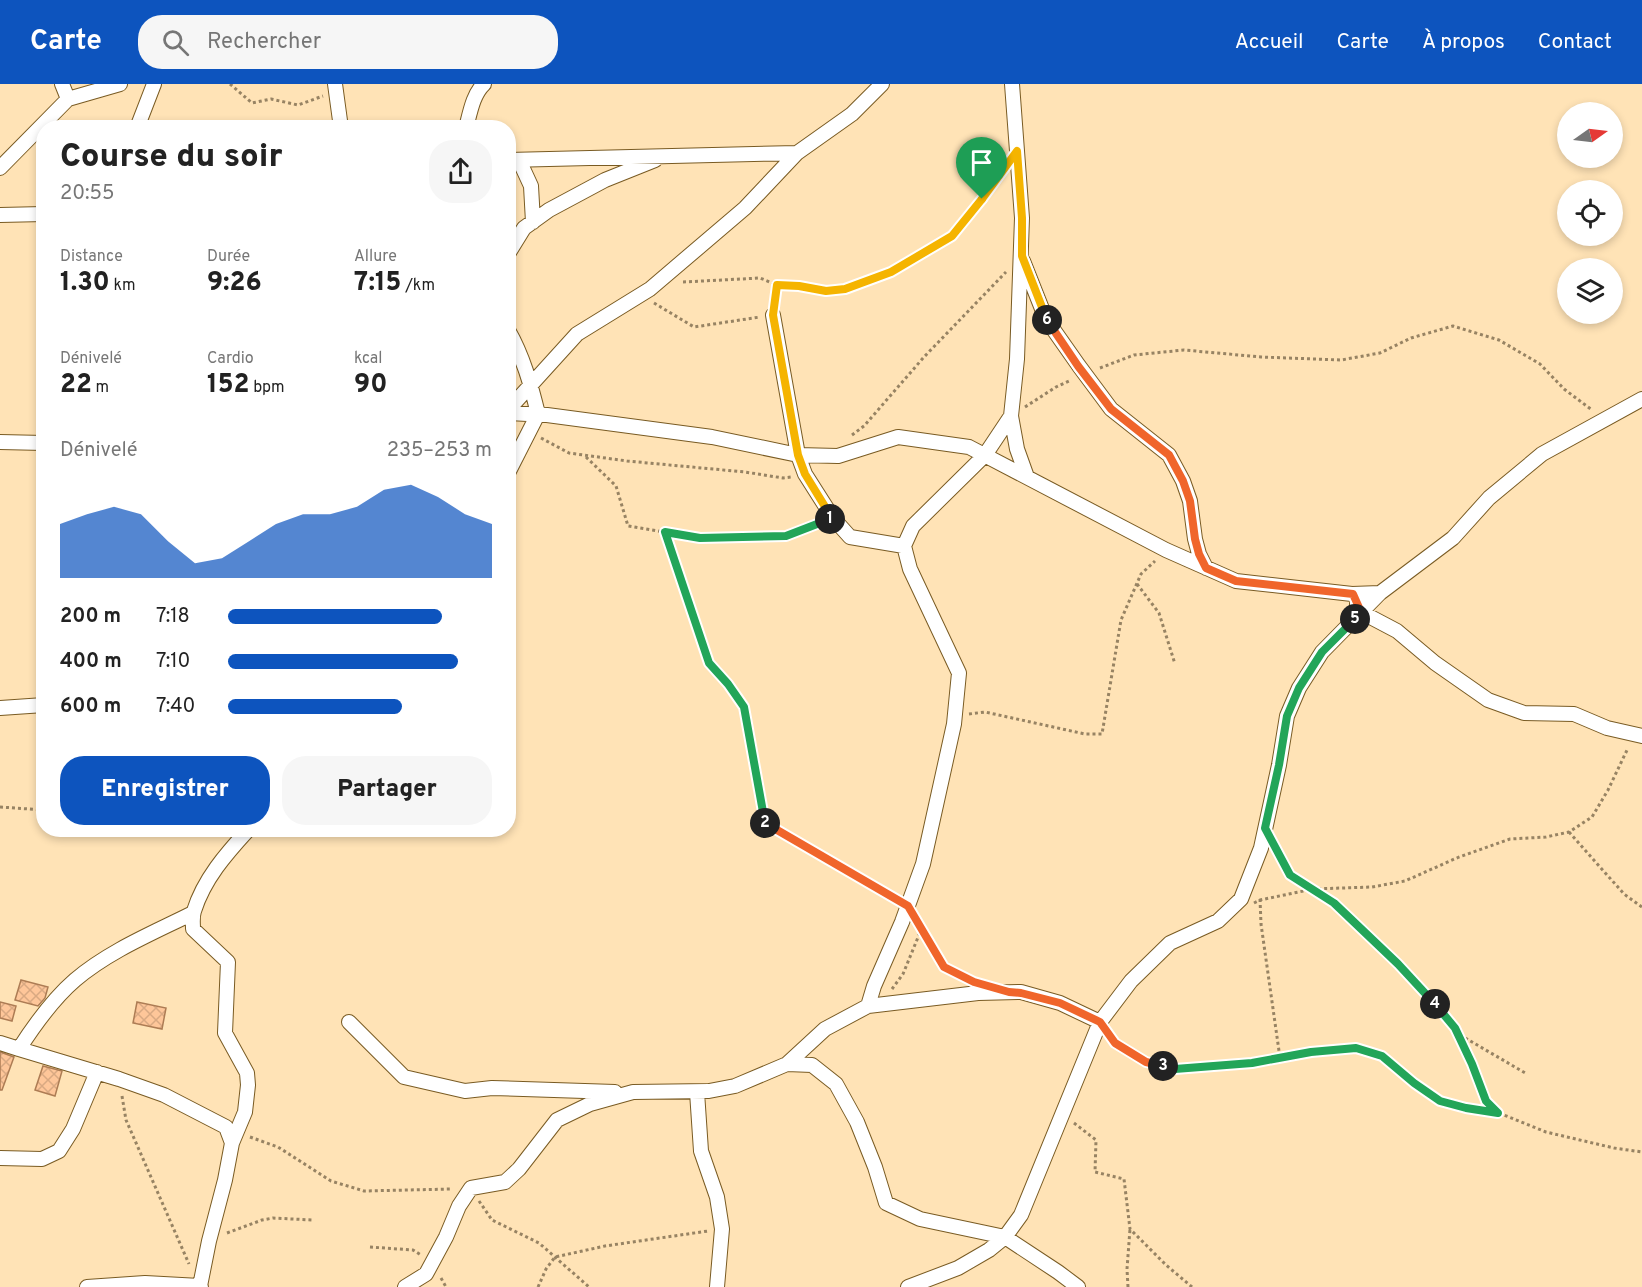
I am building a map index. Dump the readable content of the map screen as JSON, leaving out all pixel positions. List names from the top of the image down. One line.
{"north":"right","page":{"header":"Carte","search":"Rechercher","nav":["Accueil","Carte","À propos","Contact"],"heading":["Course du soir","20:55"],"stats":[["Distance","1.30 km"],["Durée","9:26"],["Allure","7:15 /km"],["Dénivelé","22 m"],["Cardio","152 bpm"],["kcal","90"]],"pins":["6","1","5","2","4","3"],"chart":["Dénivelé","235–253 m"],"list":[{"name":"200 m","note":"7:18"},{"name":"400 m","note":"7:10"},{"name":"600 m","note":"7:40"}],"buttons":["Enregistrer","Partager"]}}
